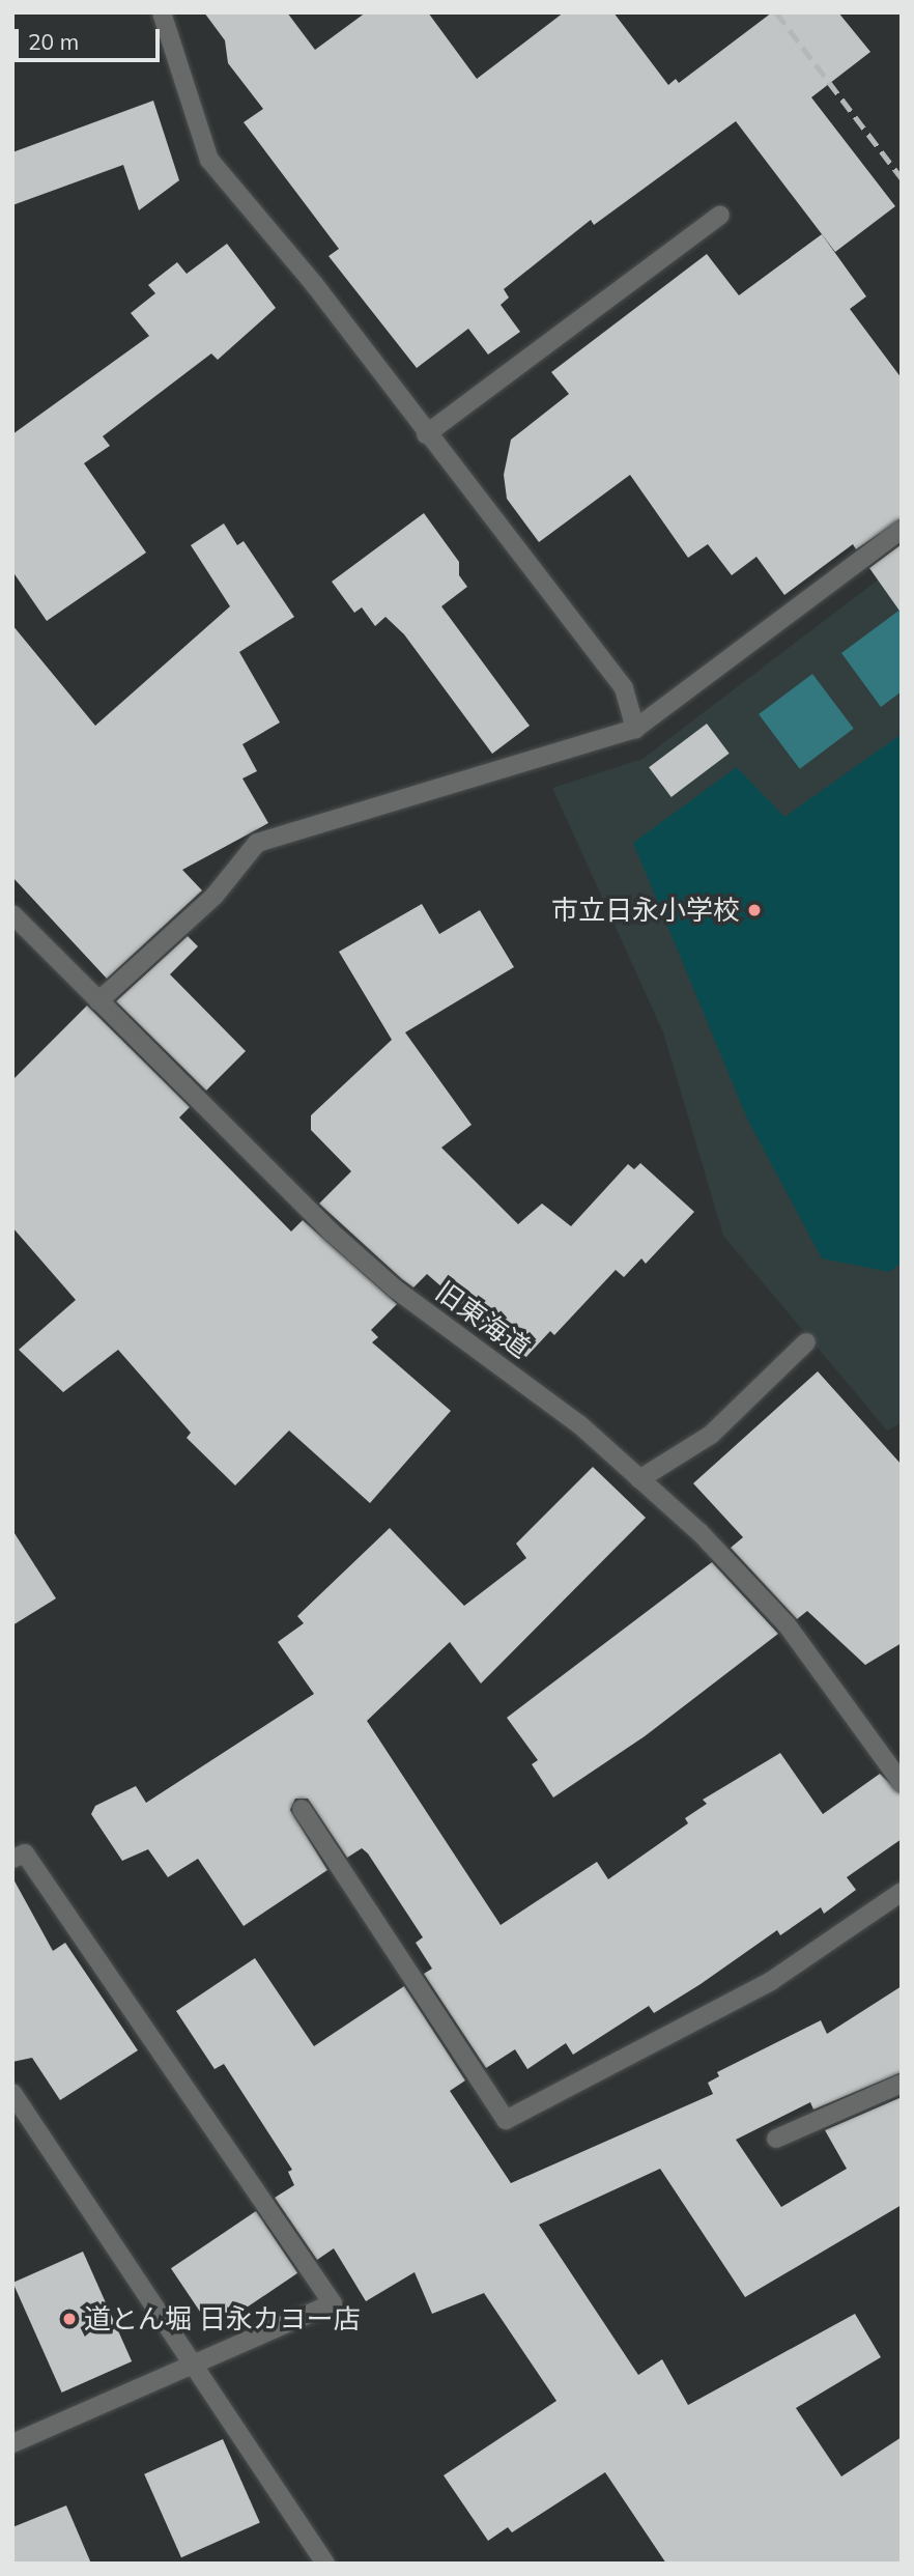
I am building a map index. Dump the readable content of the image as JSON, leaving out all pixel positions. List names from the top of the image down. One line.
{"streets":{"street":["旧東海道"]},"places":["市立日永小学校","道とん堀 日永カヨー店"],"scale_bar":"20 m"}
